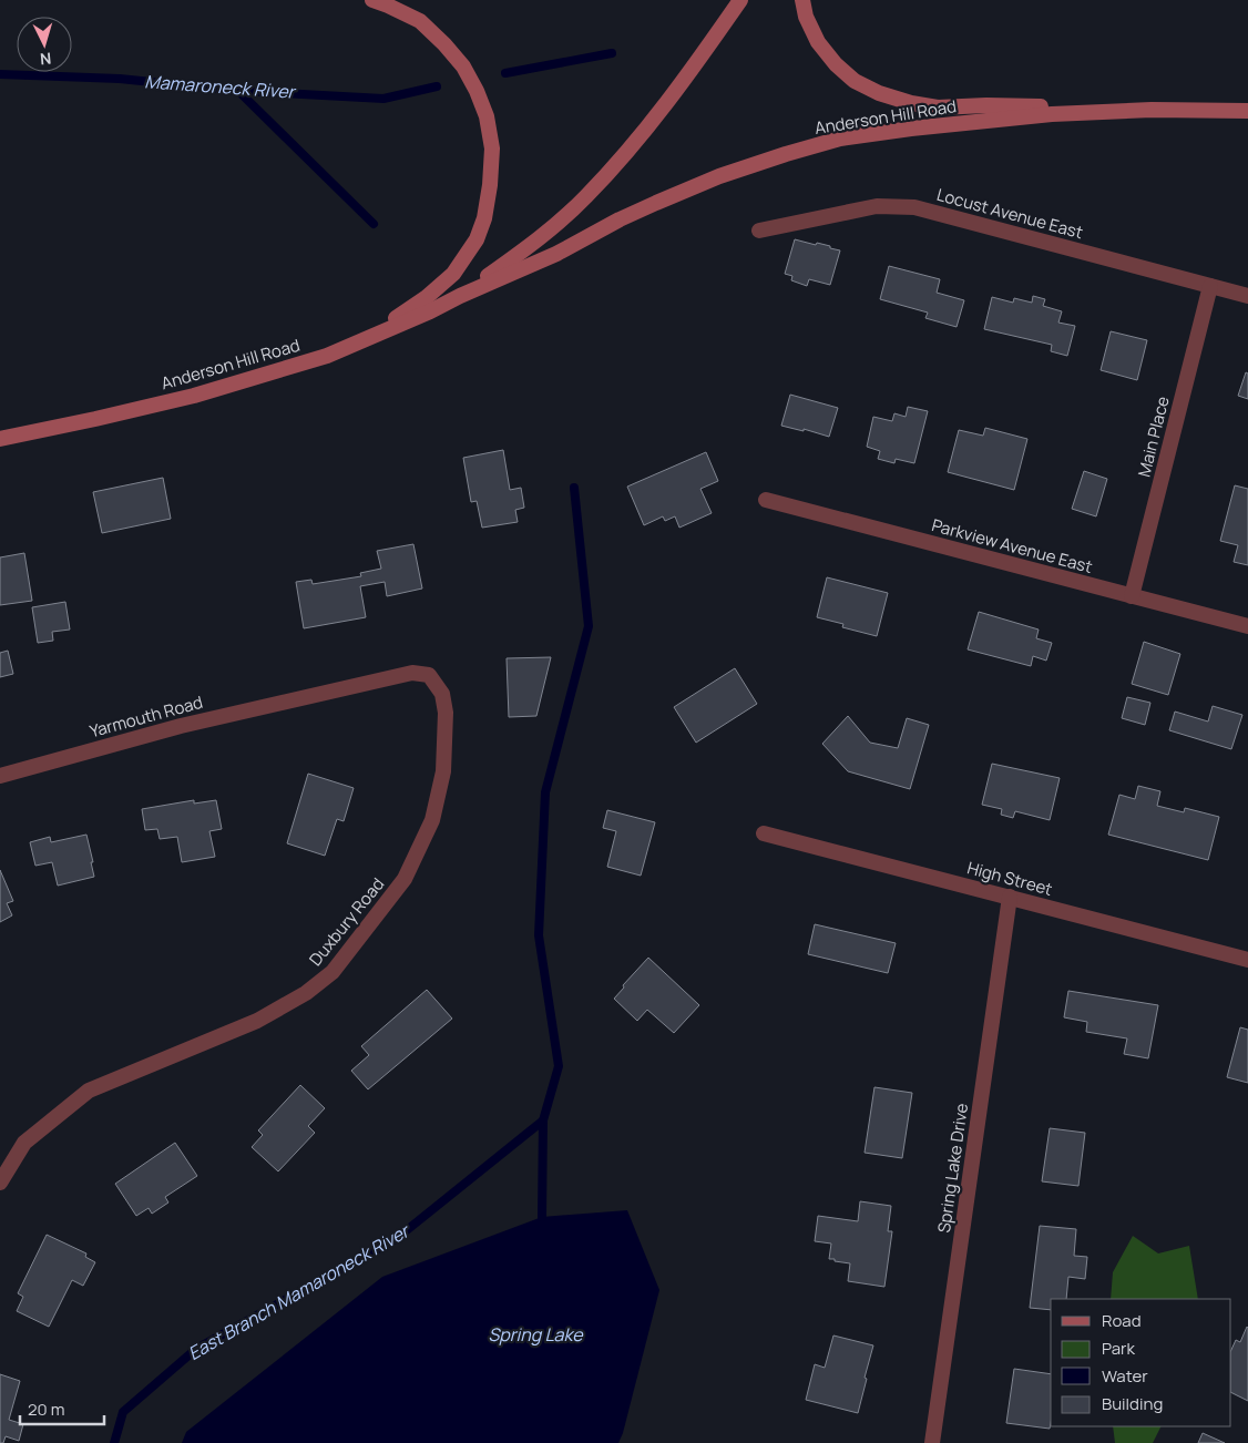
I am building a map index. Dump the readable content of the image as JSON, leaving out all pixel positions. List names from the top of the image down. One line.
{"streets":{"main road":["Anderson Hill Road"],"street":["Locust Avenue East","Main Place","Parkview Avenue East","Yarmouth Road","High Street","Duxbury Road","Spring Lake Drive"]},"crossings":[["Locust Avenue East","Main Place"],["Main Place","Parkview Avenue East"],["Yarmouth Road","Duxbury Road"],["High Street","Spring Lake Drive"]],"water":["Mamaroneck River","East Branch Mamaroneck River","Spring Lake"],"legend":["Road","Park","Water","Building"],"scale_bar":"20 m","north":"bottom"}
